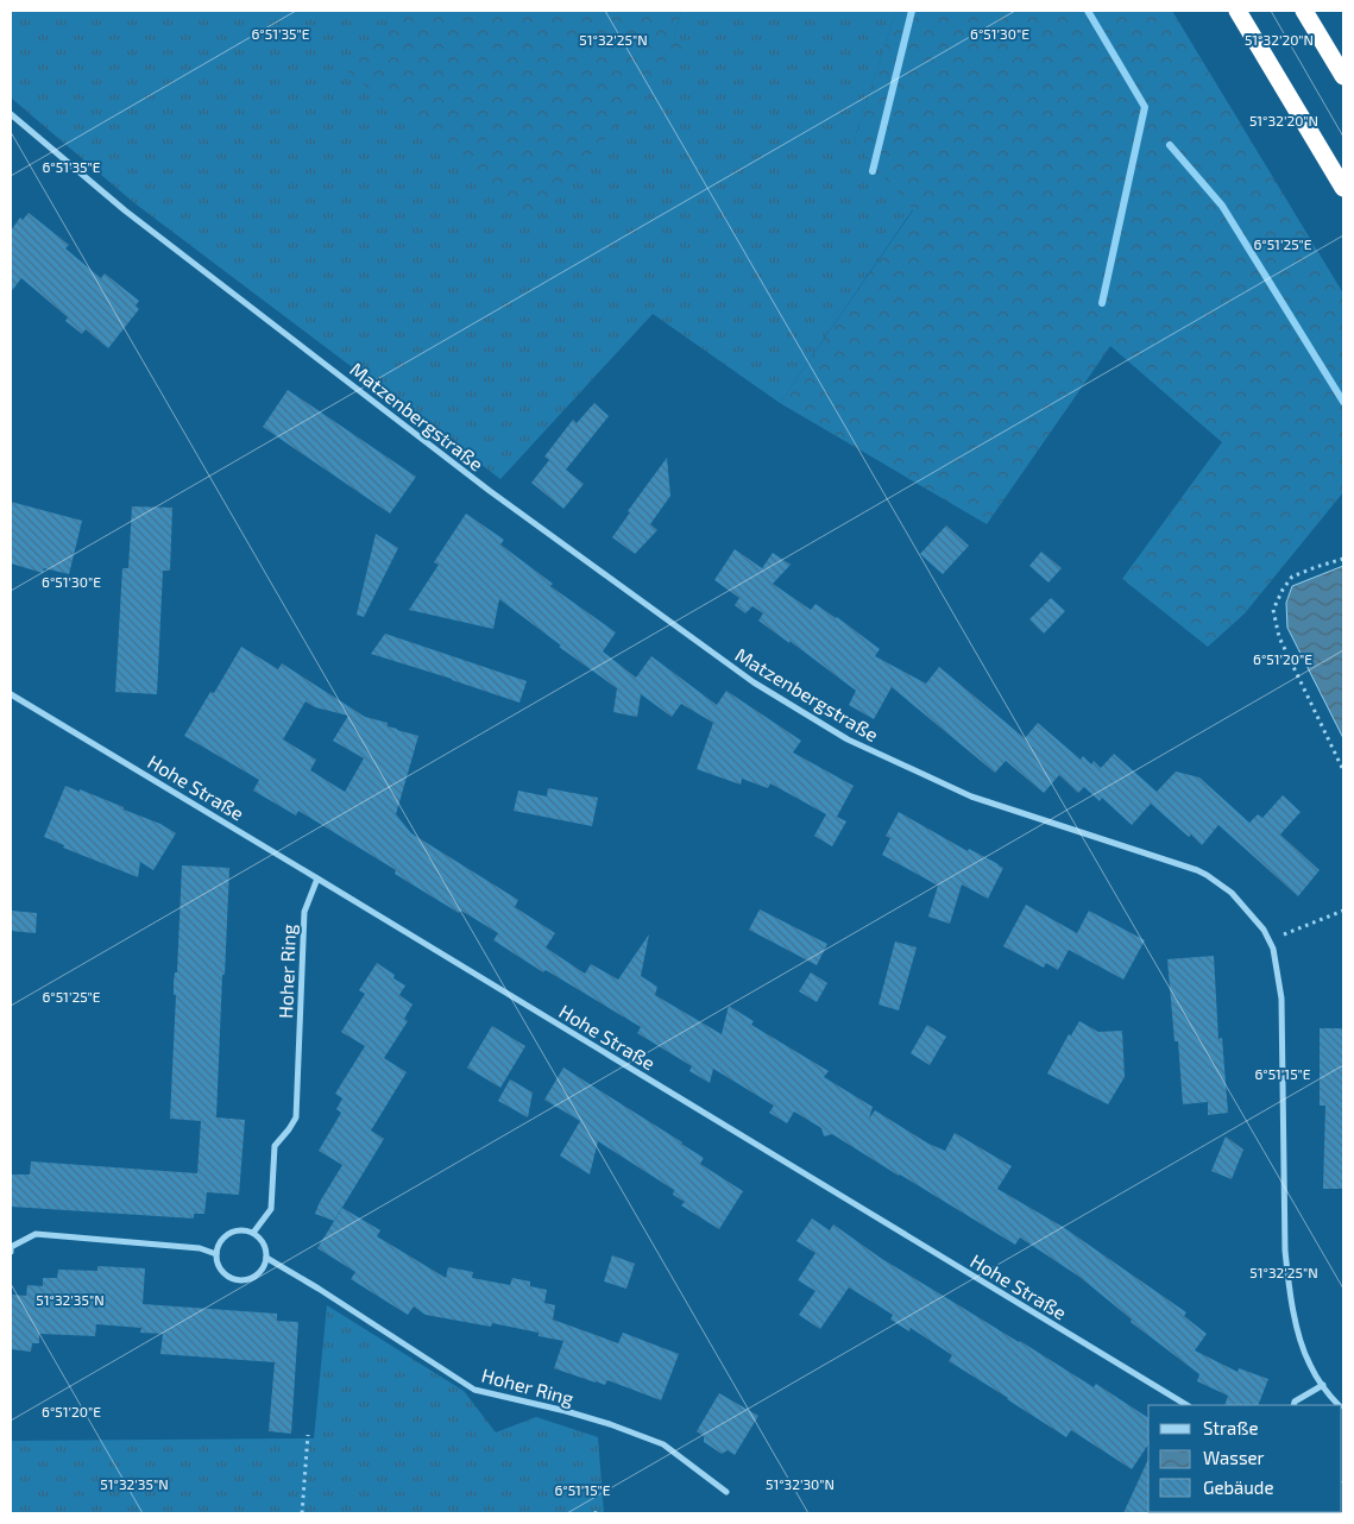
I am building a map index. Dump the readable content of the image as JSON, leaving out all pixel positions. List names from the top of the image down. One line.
{"streets":{"street":["Matzenbergstraße","Hohe Straße","Hoher Ring"]},"crossings":[["Hohe Straße","Hoher Ring"]],"legend":["Straße","Wasser","Gebäude"],"coordinates":["6°51'35\"E","6°51'30\"E","51°32'25\"N","51°32'20\"N","6°51'25\"E","6°51'20\"E","6°51'15\"E","51°32'35\"N","51°32'30\"N"]}
